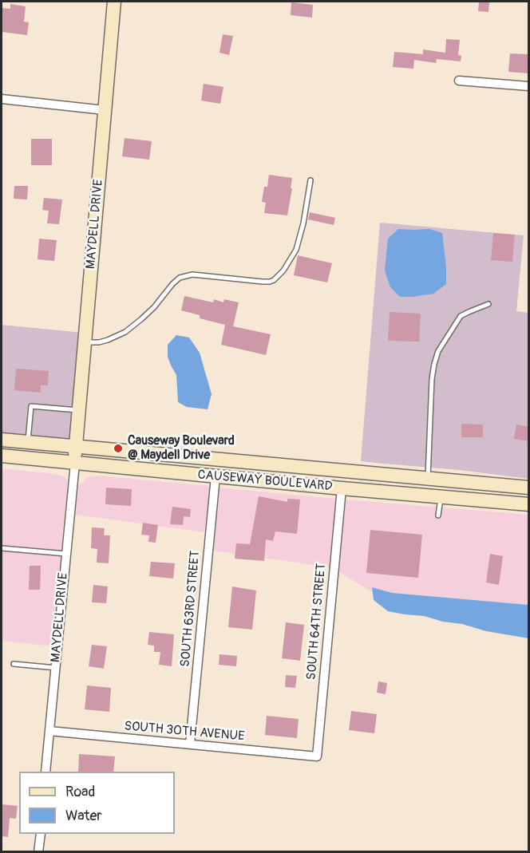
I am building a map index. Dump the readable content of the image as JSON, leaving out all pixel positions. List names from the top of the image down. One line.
{"streets":{"main road":["MAYDELL DRIVE","CAUSEWAY BOULEVARD"],"street":["SOUTH 63RD STREET","SOUTH 64TH STREET","SOUTH 30TH AVENUE"]},"crossings":[["MAYDELL DRIVE","CAUSEWAY BOULEVARD"],["MAYDELL DRIVE","SOUTH 30TH AVENUE"],["CAUSEWAY BOULEVARD","SOUTH 63RD STREET"],["CAUSEWAY BOULEVARD","SOUTH 64TH STREET"],["SOUTH 63RD STREET","SOUTH 30TH AVENUE"],["SOUTH 64TH STREET","SOUTH 30TH AVENUE"]],"places":["Causeway Boulevard @ Maydell Drive"],"legend":["Road","Water"]}
